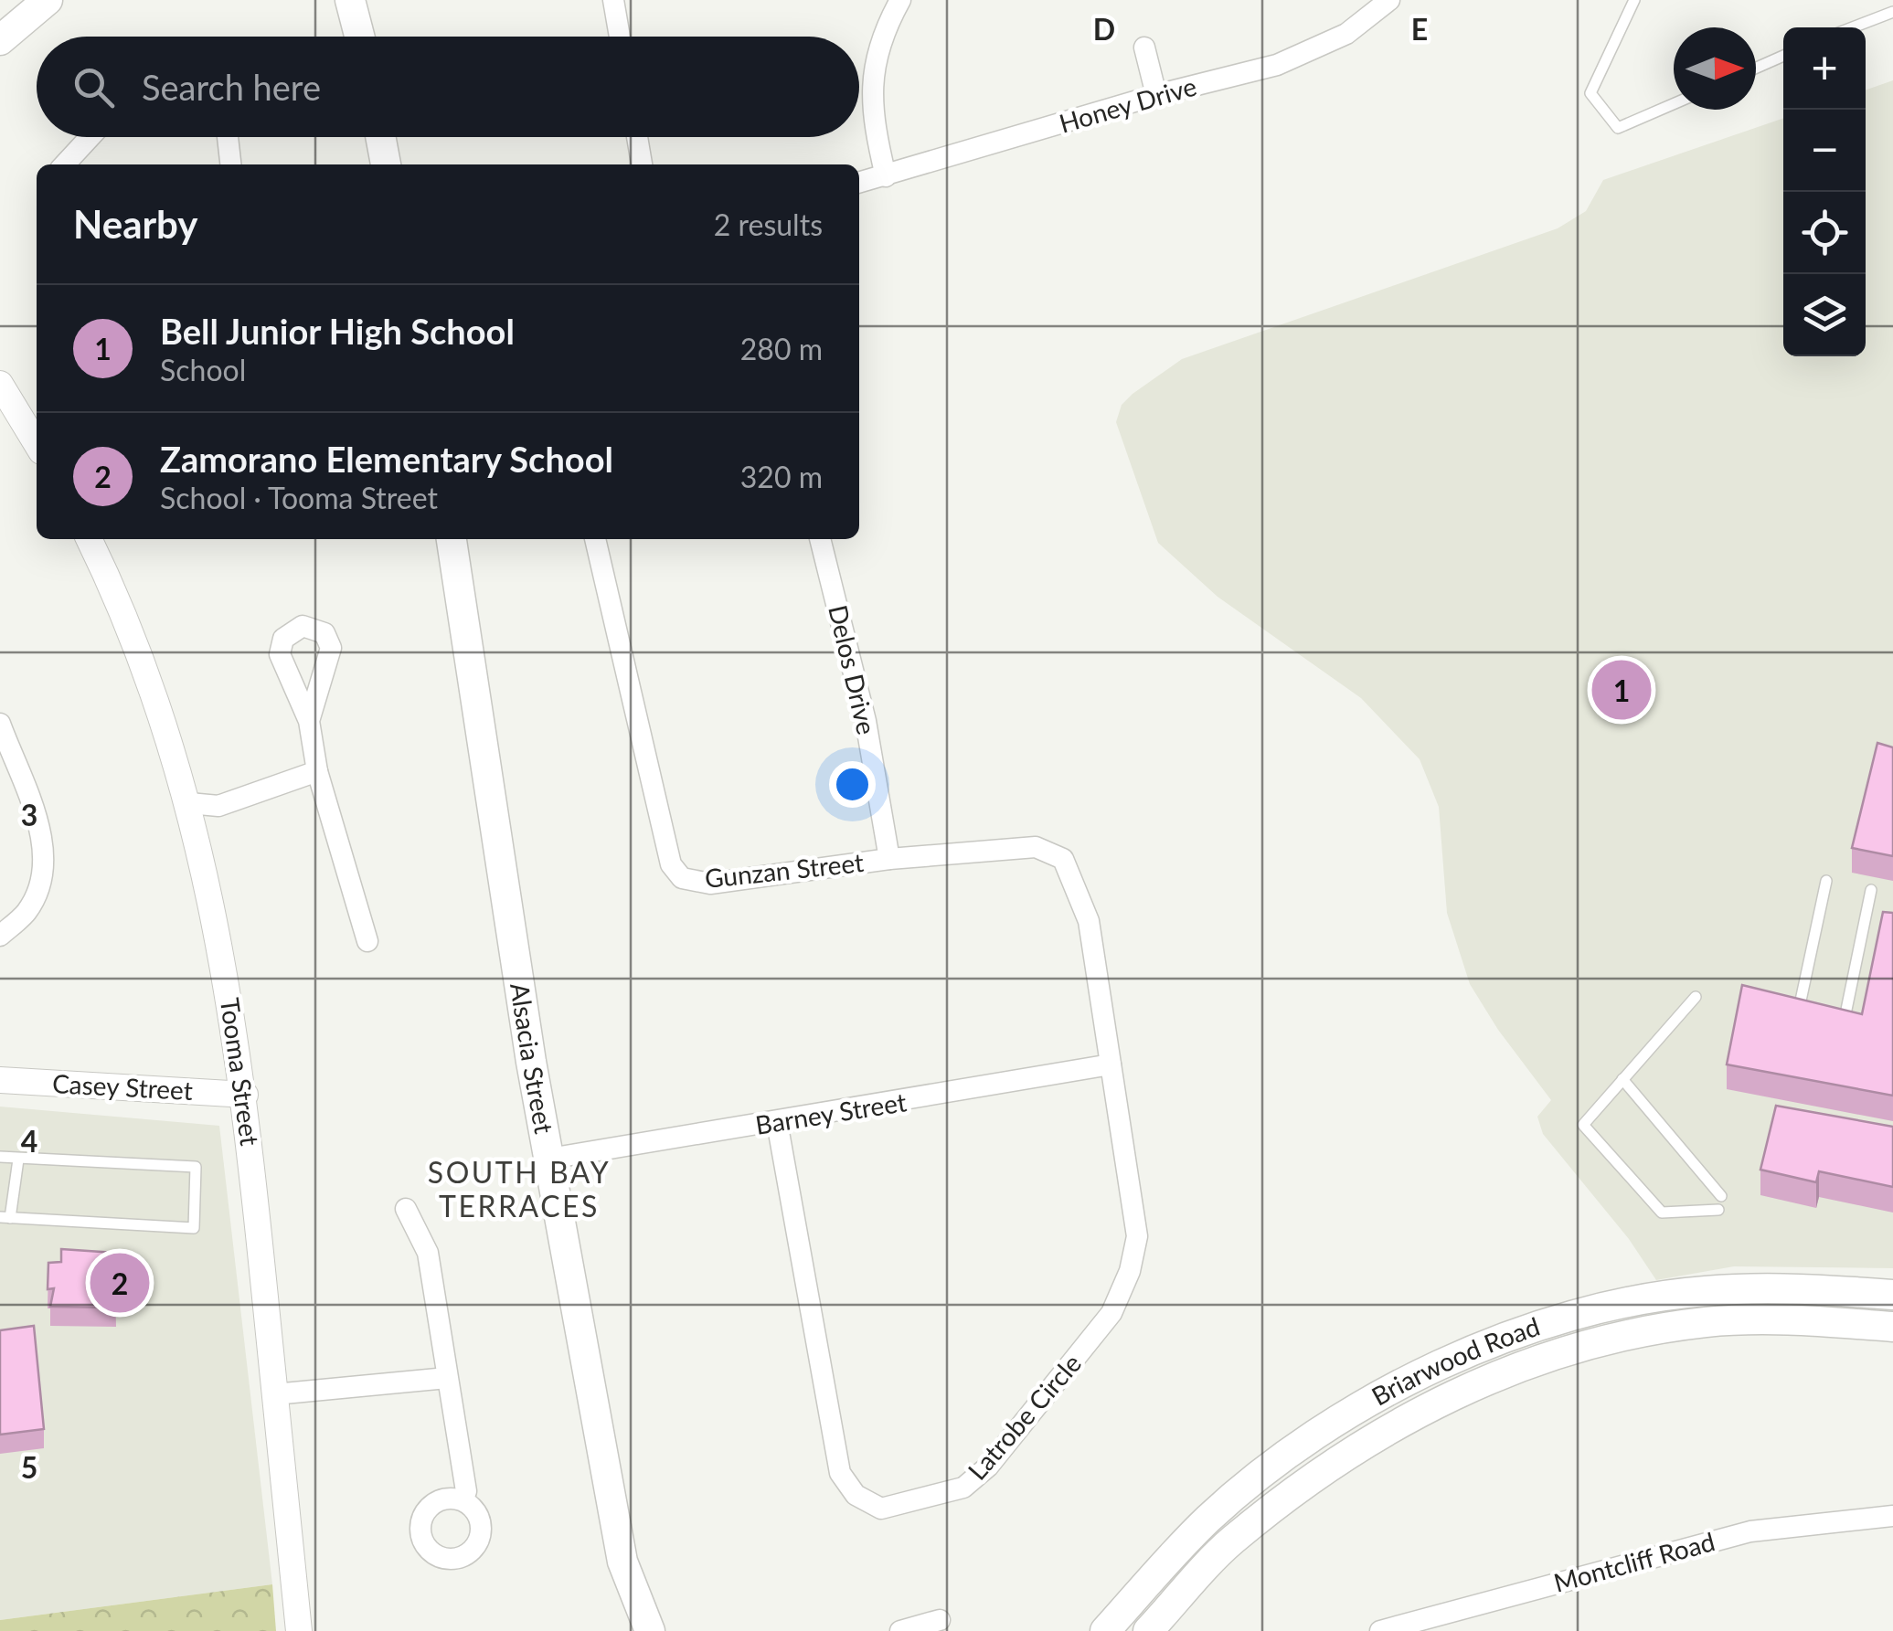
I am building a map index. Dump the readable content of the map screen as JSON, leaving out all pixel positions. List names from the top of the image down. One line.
{"streets":{"main road":["Alsacia Street","Briarwood Road"],"street":["Honey Drive","Delos Drive","Gunzan Street","Tooma Street","Casey Street","Barney Street","Latrobe Circle","Montcliff Road"]},"crossings":[["Delos Drive","Gunzan Street"],["Gunzan Street","Latrobe Circle"],["Alsacia Street","Barney Street"],["Tooma Street","Casey Street"],["Barney Street","Latrobe Circle"]],"districts":["SOUTH BAY TERRACES"],"north":"right","page":{"map_buttons":["+","−"],"search":"Search here","heading":["Nearby","2 results"],"list":[{"mark":"1","name":"Bell Junior High School","note":"School","value":"280 m"},{"mark":"2","name":"Zamorano Elementary School","note":"School · Tooma Street","value":"320 m"}],"pins":["1","2"]},"grid":{"columns":["D","E"],"rows":["3","4","5"]}}
